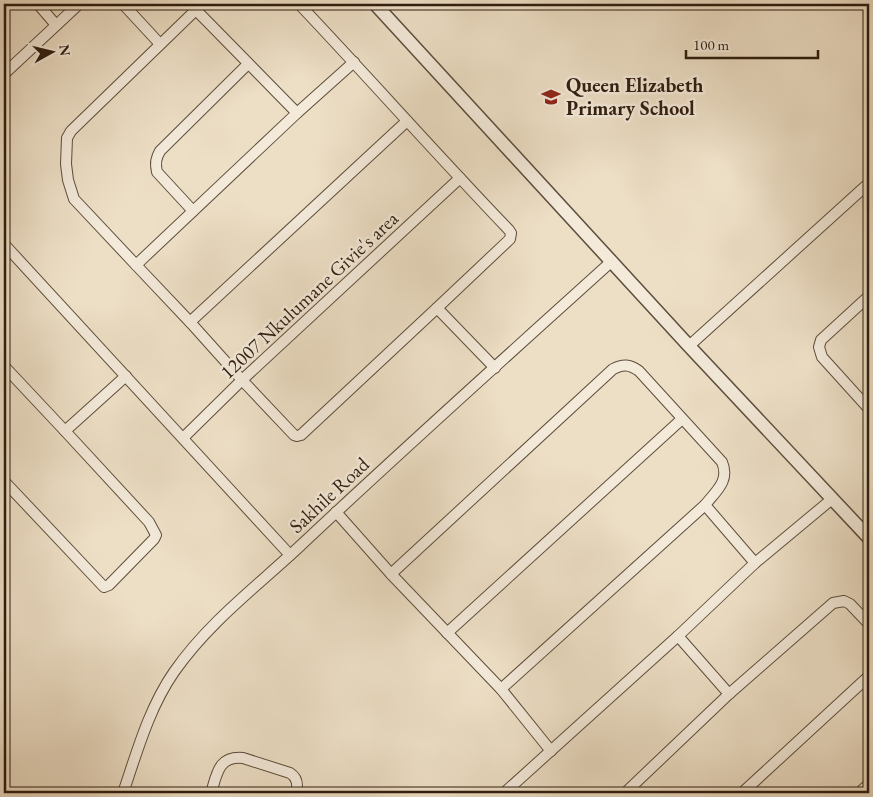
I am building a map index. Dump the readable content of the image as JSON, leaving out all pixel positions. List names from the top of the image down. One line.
{"streets":{"street":["12007 Nkulumane Givie's area","Sakhile Road"]},"places":{"school or university":["Queen Elizabeth Primary School"]},"scale_bar":"100 m","north":"right"}
